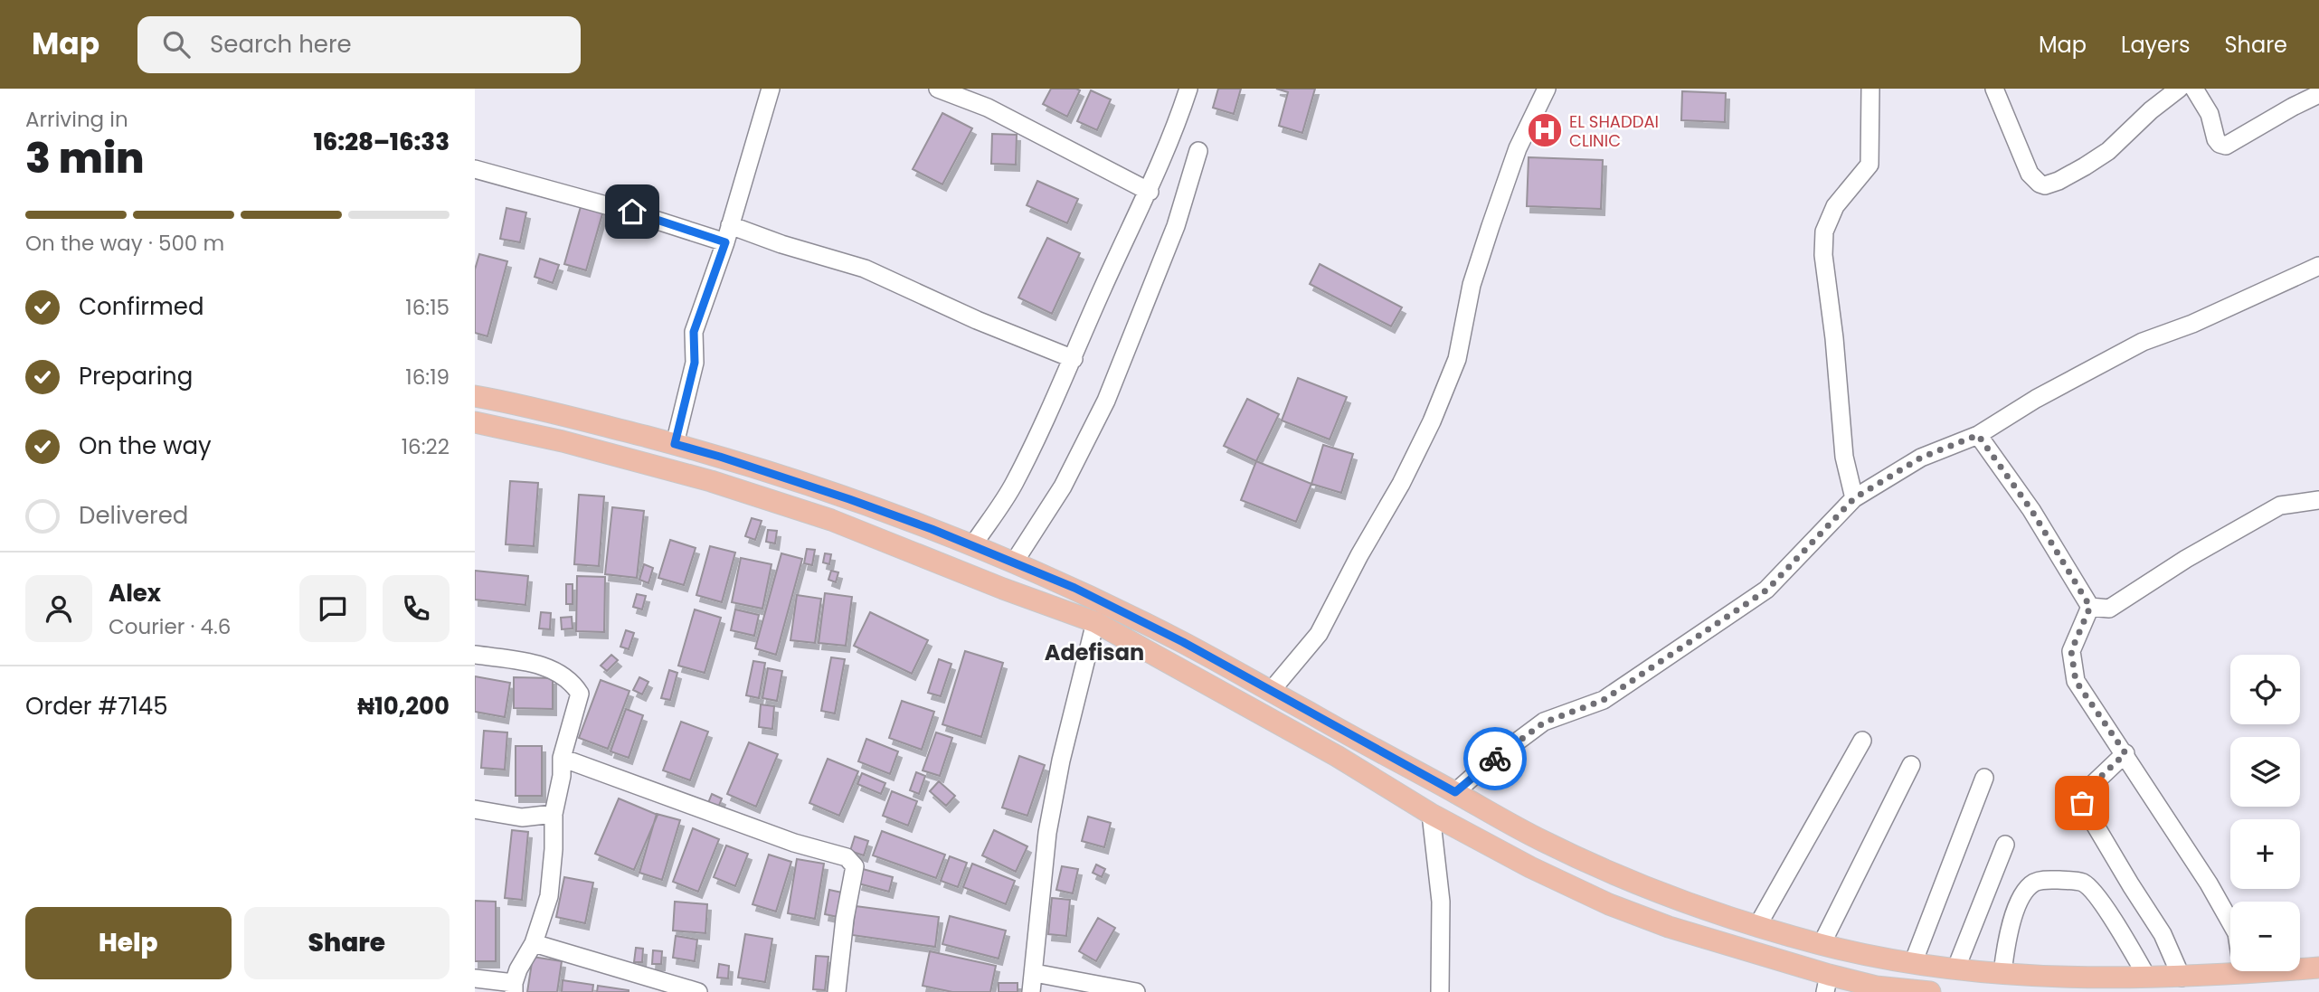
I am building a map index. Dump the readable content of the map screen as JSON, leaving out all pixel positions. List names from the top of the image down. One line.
{"districts":["Adefisan"],"places":{"hospital":["EL SHADDAI CLINIC"]},"page":{"header":"Map","search":"Search here","nav":["Map","Layers","Share"],"heading":["3 min","Arriving in","16:28–16:33"],"panel":["Alex","Courier · 4.6","Order #7145","₦10,200"],"bar":"On the way · 500 m","list":[["Confirmed","16:15"],["Preparing","16:19"],["On the way","16:22"],"Delivered"],"map_buttons":["+","−"],"buttons":["Help","Share"]}}
